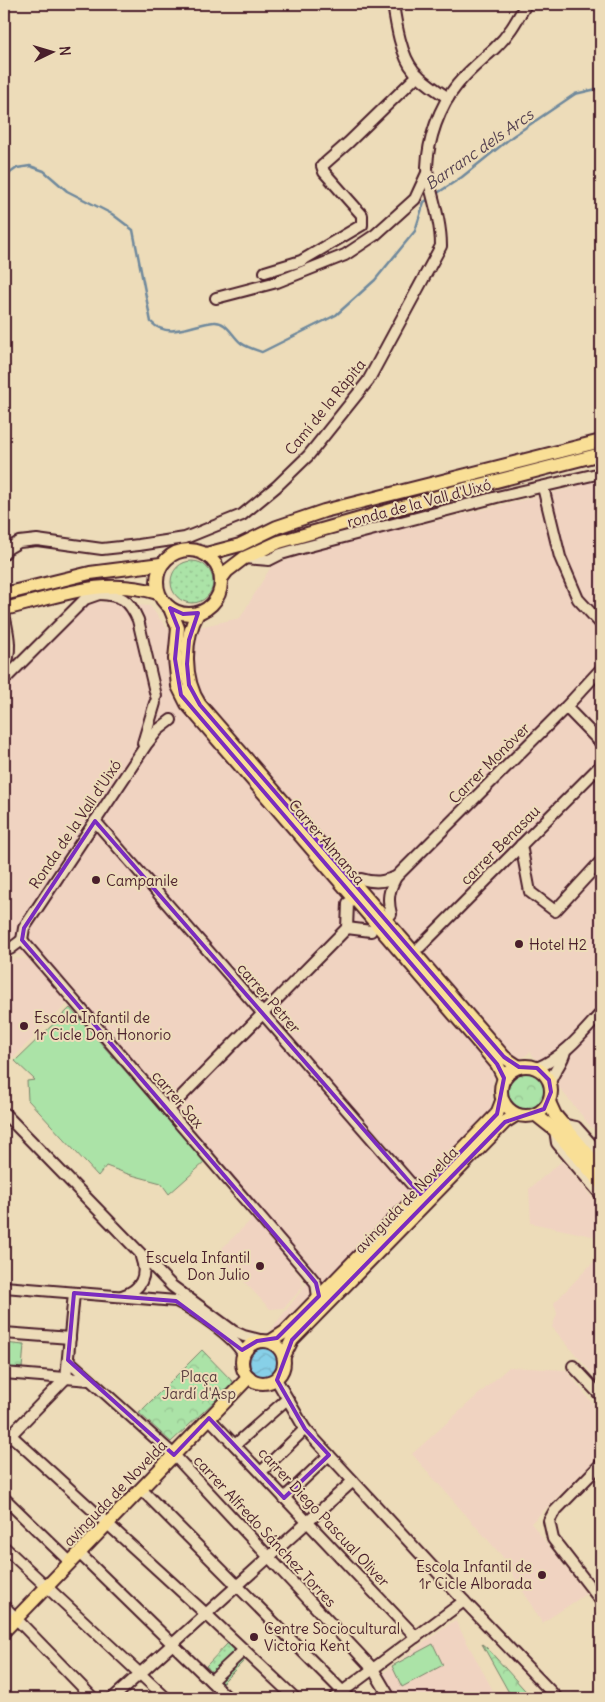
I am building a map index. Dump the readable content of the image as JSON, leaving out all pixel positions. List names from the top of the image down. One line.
{"streets":{"main road":["Carrer Almansa","avinguda de Novelda"],"street":["Camí de la Ràpita","ronda de la Vall d'Uixó","Carrer Monòver","Ronda de la Vall d'Uixó","carrer Benasau","carrer Petrer","carrer Sax","carrer Diego Pascual Oliver","carrer Alfredo Sánchez Torres"]},"crossings":[["Ronda de la Vall d'Uixó","carrer Petrer"],["Ronda de la Vall d'Uixó","carrer Sax"],["Carrer Almansa","avinguda de Novelda"],["carrer Petrer","avinguda de Novelda"],["carrer Sax","avinguda de Novelda"],["avinguda de Novelda","carrer Diego Pascual Oliver"],["avinguda de Novelda","carrer Alfredo Sánchez Torres"]],"water":["Barranc dels Arcs"],"parks":["Plaça Jardí d'Asp"],"places":["Campanile","Hotel H2","Escola Infantil de 1r Cicle Don Honorio","Escuela Infantil Don Julio","Escola Infantil de 1r Cicle Alborada","Centre Sociocultural Victoria Kent"],"north":"right"}
